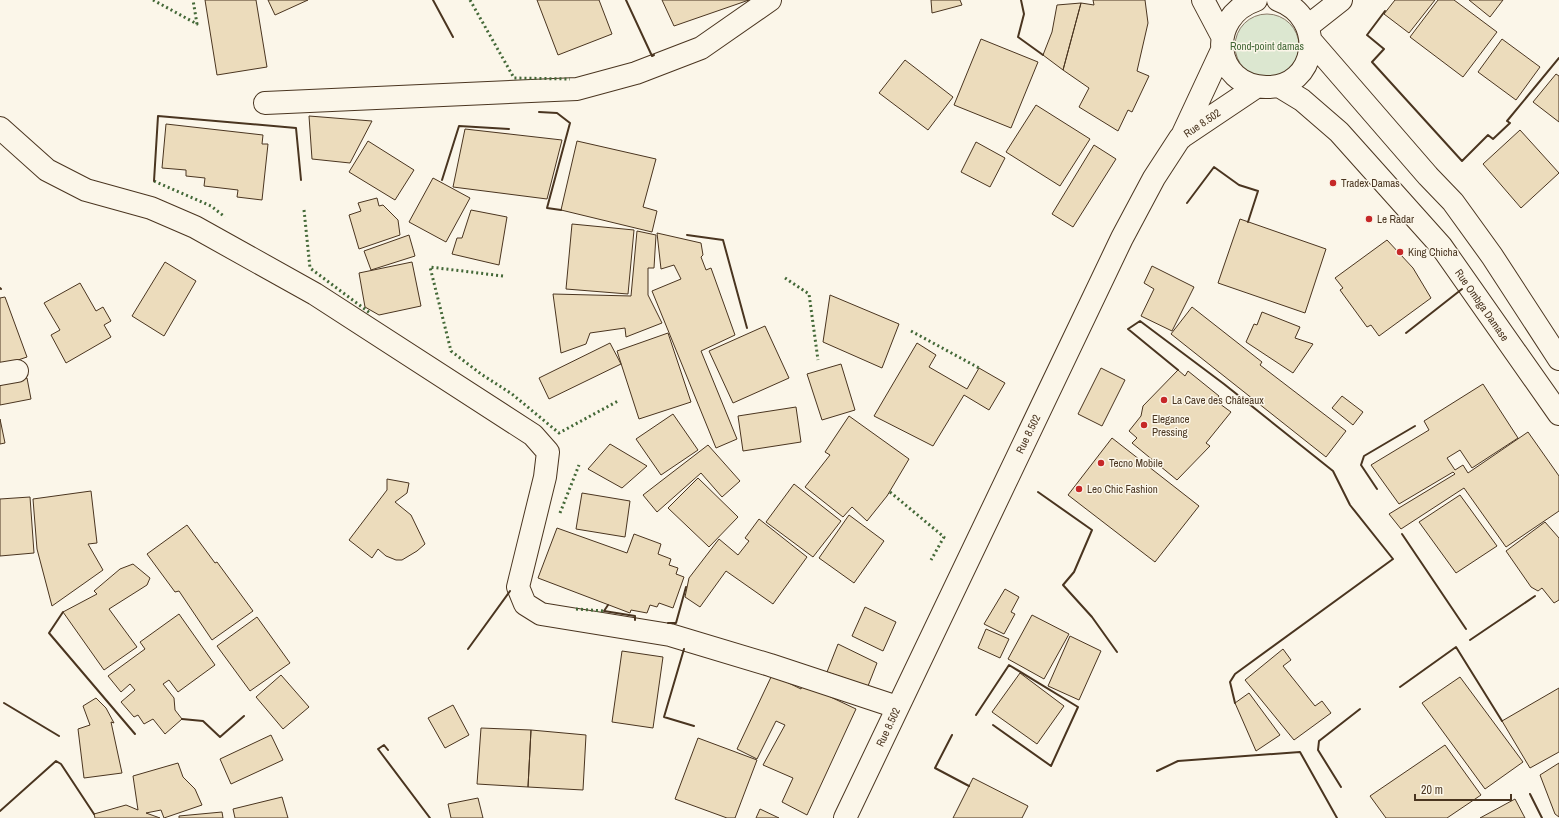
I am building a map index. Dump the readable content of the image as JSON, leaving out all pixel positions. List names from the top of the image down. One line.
{"streets":{"main road":["Rue 8.502","Rue Ombga Damase"]},"parks":["Rond-point damas"],"places":["Tradex Damas","Le Radar","King Chicha","La Cave des Châteaux","Elegance Pressing","Tecno Mobile","Leo Chic Fashion"],"scale_bar":"20 m"}
